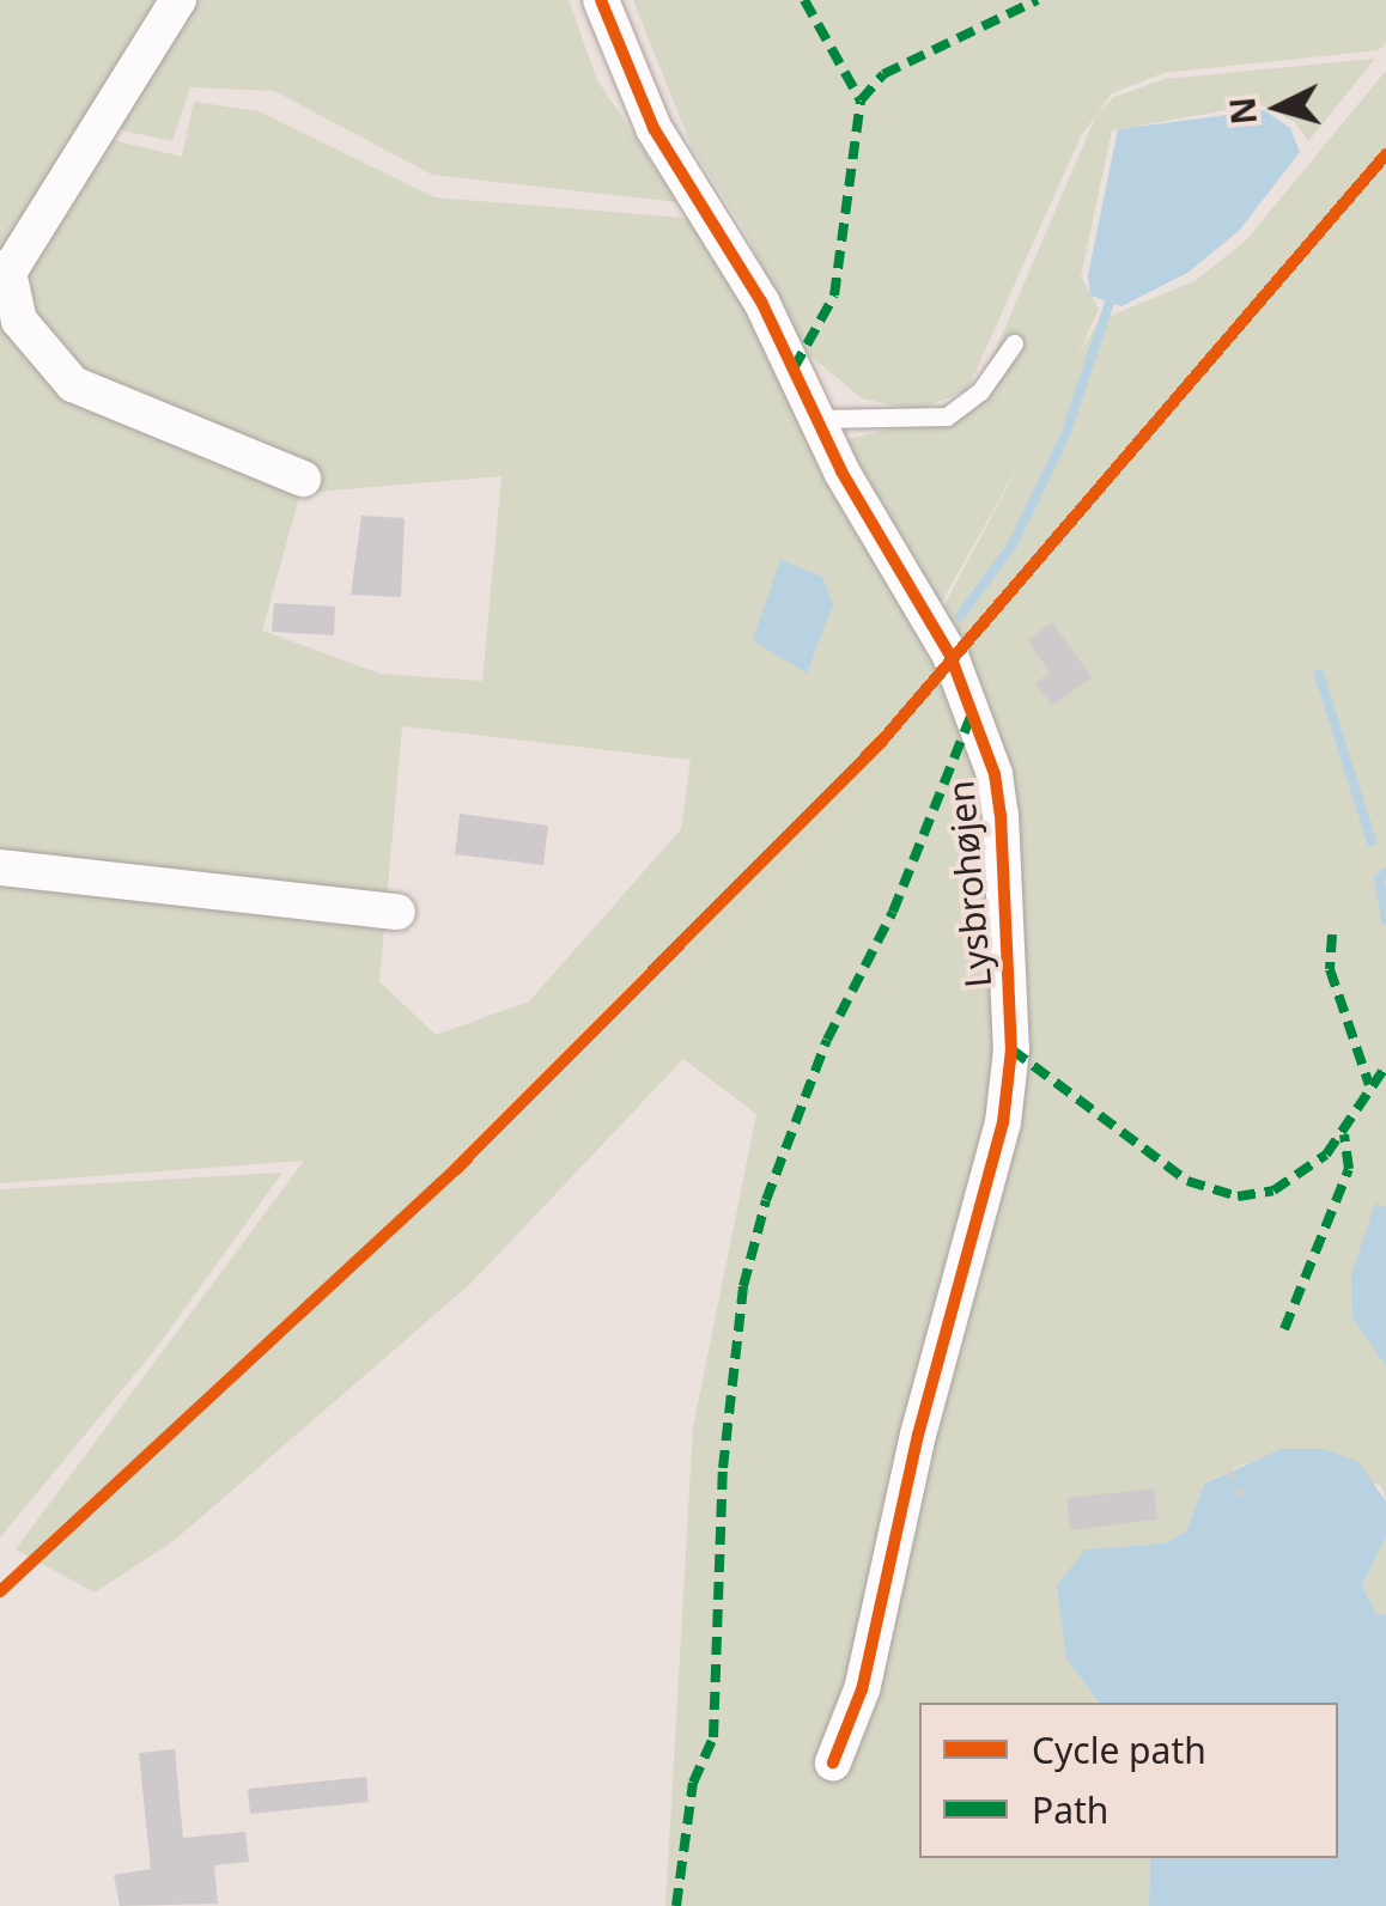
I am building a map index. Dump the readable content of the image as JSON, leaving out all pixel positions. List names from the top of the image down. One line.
{"streets":{"street":["Lysbrohøjen"]},"legend":["Cycle path","Path"],"north":"left"}
